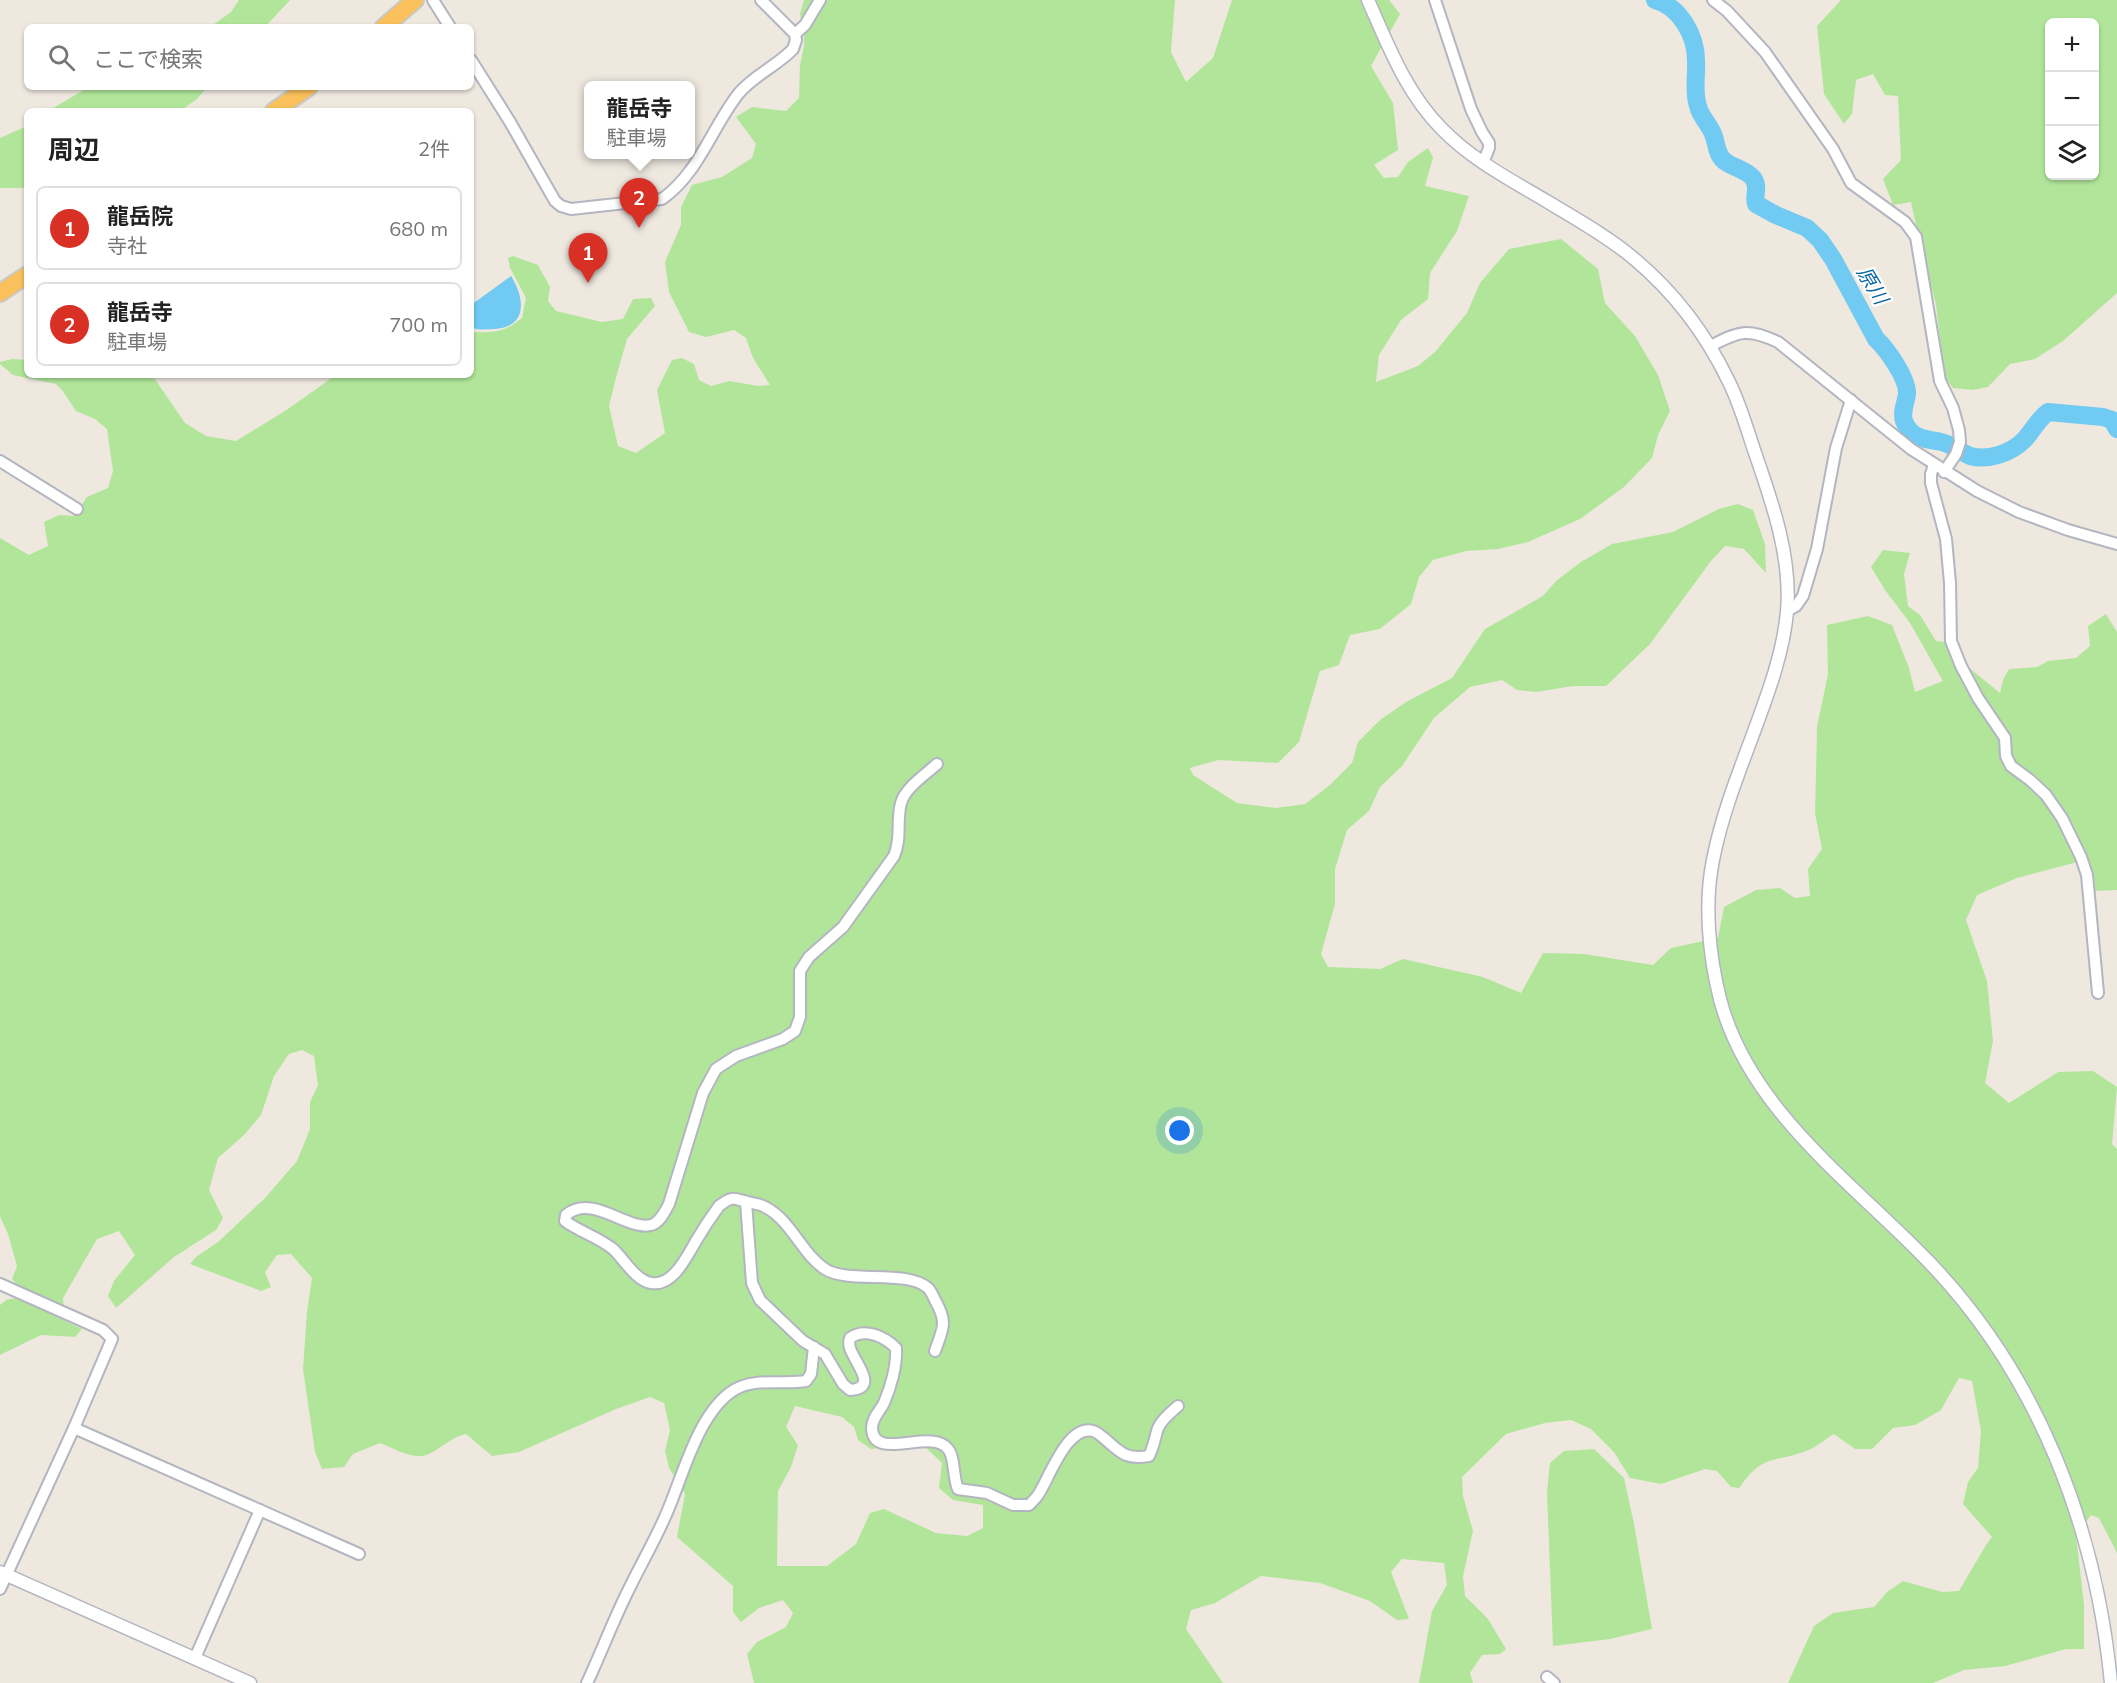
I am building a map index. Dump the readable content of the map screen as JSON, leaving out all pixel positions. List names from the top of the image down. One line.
{"water":["原川"],"page":{"map_buttons":["+","−"],"search":"ここで検索","popup":["龍岳寺","駐車場"],"heading":["周辺","2件"],"pins":["2","1"],"list":[{"mark":"1","name":"龍岳院","note":"寺社","value":"680 m"},{"mark":"2","name":"龍岳寺","note":"駐車場","value":"700 m"}]}}
